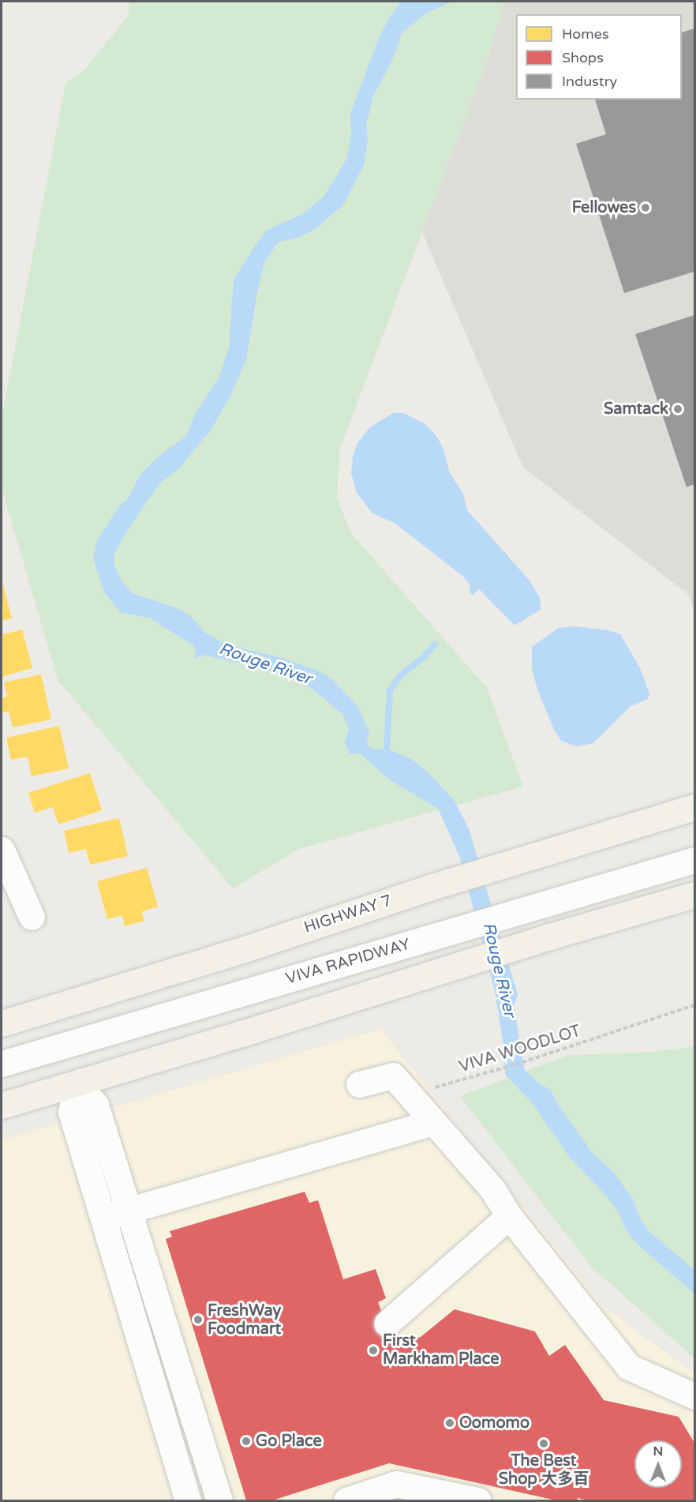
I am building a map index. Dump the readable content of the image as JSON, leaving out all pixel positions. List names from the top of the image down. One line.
{"streets":{"main road":["HIGHWAY 7"],"street":["VIVA RAPIDWAY"],"path":["VIVA WOODLOT"]},"water":["Rouge River"],"places":["Fellowes","Samtack","FreshWay Foodmart","First Markham Place","Oomomo","Go Place","The Best Shop 大多百"],"legend":["Homes","Shops","Industry"],"north":"top"}
